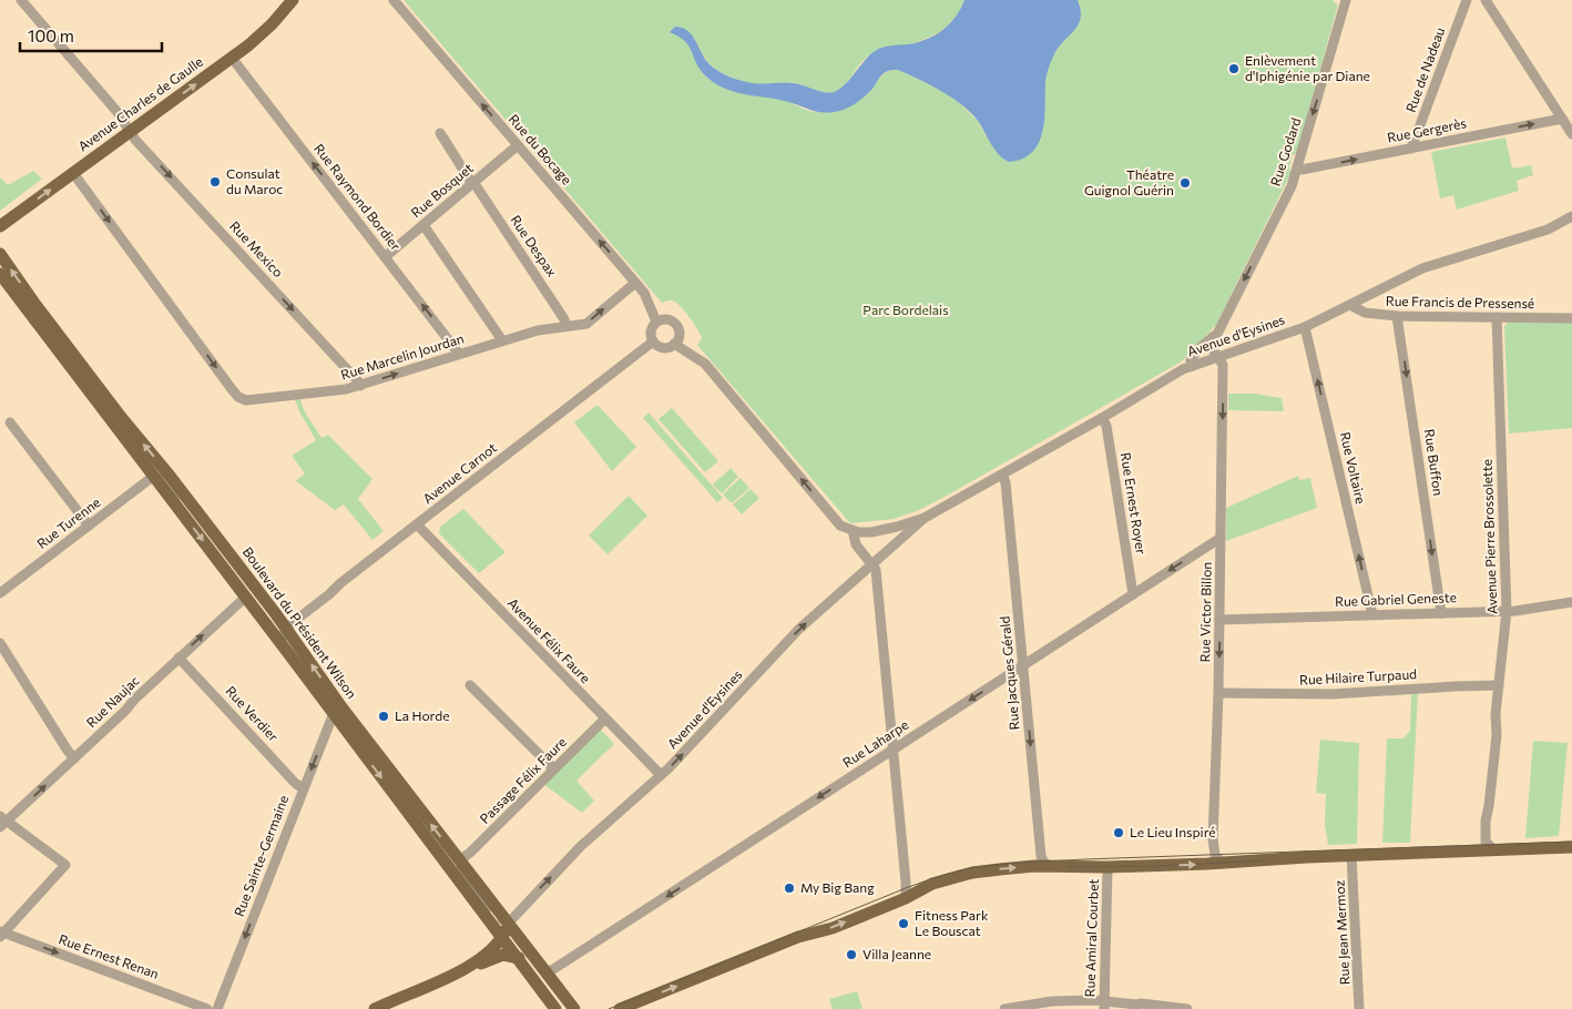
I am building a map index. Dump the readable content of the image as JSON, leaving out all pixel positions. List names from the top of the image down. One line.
{"streets":{"main road":["Avenue Charles de Gaulle","Boulevard du Président Wilson"],"street":["Rue de Nadeau","Rue Gergerès","Rue du Bocage","Rue Godard","Rue Bosquet","Rue Raymond Bordier","Rue Despax","Rue Mexico","Rue Francis de Pressensé","Avenue d'Eysines","Rue Marcelin Jourdan","Rue Buffon","Rue Voltaire","Avenue Carnot","Rue Ernest Royer","Rue Turenne","Avenue Pierre Brossolette","Rue Gabriel Geneste","Rue Victor Billon","Avenue Félix Faure","Rue Jacques Gérald","Rue Hilaire Turpaud","Rue Naujac","Rue Verdier","Rue Laharpe","Passage Félix Faure","Rue Sainte-Germaine","Rue Jean Mermoz","Rue Amiral Courbet","Rue Ernest Renan"]},"crossings":[["Rue de Nadeau","Rue Gergerès"],["Avenue Charles de Gaulle","Rue Raymond Bordier"],["Avenue Charles de Gaulle","Rue Mexico"],["Avenue Charles de Gaulle","Rue Marcelin Jourdan"],["Rue Gergerès","Rue Godard"],["Rue du Bocage","Rue Bosquet"],["Rue du Bocage","Rue Marcelin Jourdan"],["Rue du Bocage","Avenue Carnot"],["Rue Godard","Rue Victor Billon"],["Rue Bosquet","Rue Raymond Bordier"],["Rue Bosquet","Rue Despax"],["Rue Raymond Bordier","Rue Marcelin Jourdan"],["Rue Despax","Rue Marcelin Jourdan"],["Rue Mexico","Rue Marcelin Jourdan"],["Rue Francis de Pressensé","Avenue d'Eysines"],["Rue Francis de Pressensé","Rue Buffon"],["Rue Francis de Pressensé","Avenue Pierre Brossolette"],["Avenue d'Eysines","Rue Voltaire"],["Avenue d'Eysines","Rue Ernest Royer"],["Avenue d'Eysines","Rue Victor Billon"],["Avenue d'Eysines","Boulevard du Président Wilson"],["Avenue d'Eysines","Avenue Félix Faure"],["Avenue d'Eysines","Rue Jacques Gérald"],["Rue Buffon","Rue Gabriel Geneste"],["Rue Voltaire","Rue Gabriel Geneste"],["Avenue Carnot","Boulevard du Président Wilson"],["Avenue Carnot","Avenue Félix Faure"],["Rue Ernest Royer","Rue Laharpe"],["Rue Turenne","Boulevard du Président Wilson"],["Avenue Pierre Brossolette","Rue Gabriel Geneste"],["Avenue Pierre Brossolette","Rue Hilaire Turpaud"],["Rue Gabriel Geneste","Rue Victor Billon"],["Rue Victor Billon","Rue Hilaire Turpaud"],["Rue Victor Billon","Rue Laharpe"],["Boulevard du Président Wilson","Rue Naujac"],["Boulevard du Président Wilson","Rue Laharpe"],["Boulevard du Président Wilson","Passage Félix Faure"],["Boulevard du Président Wilson","Rue Sainte-Germaine"],["Avenue Félix Faure","Passage Félix Faure"],["Rue Jacques Gérald","Rue Laharpe"],["Rue Naujac","Rue Verdier"],["Rue Verdier","Rue Sainte-Germaine"]],"one_way":["Avenue Charles de Gaulle","Rue Gergerès","Rue du Bocage","Rue Godard","Rue Mexico","Avenue d'Eysines","Rue Marcelin Jourdan","Rue Buffon","Rue Voltaire","Rue Victor Billon","Rue Jacques Gérald","Rue Naujac","Rue Laharpe","Rue Sainte-Germaine","Rue Ernest Renan"],"parks":["Parc Bordelais"],"places":["Enlèvement d'Iphigénie par Diane","Consulat du Maroc","Théatre Guignol Guérin","La Horde","Le Lieu Inspiré","My Big Bang","Fitness Park Le Bouscat","Villa Jeanne"],"scale_bar":"100 m"}
